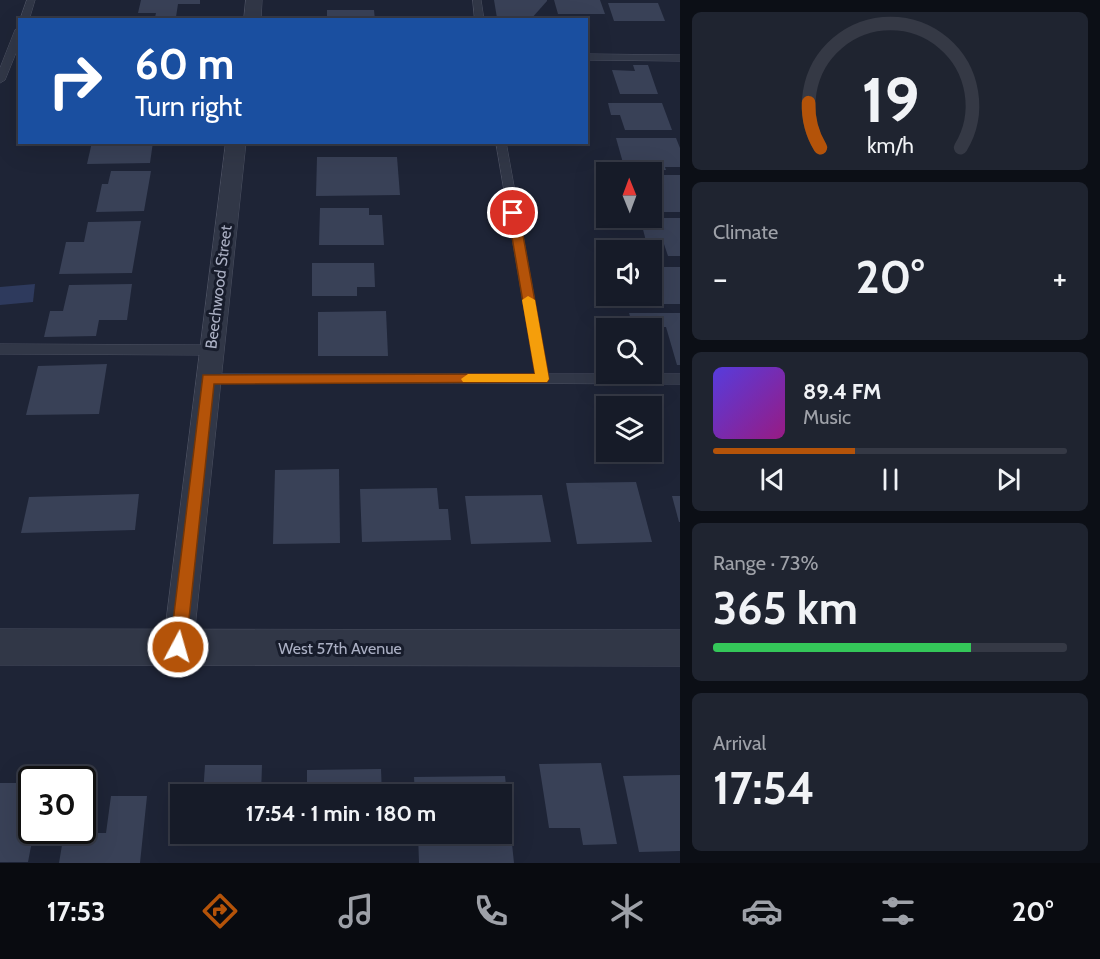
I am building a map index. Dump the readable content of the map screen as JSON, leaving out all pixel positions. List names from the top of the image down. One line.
{"streets":{"street":["Beechwood Street","West 57th Avenue"]},"crossings":[["Beechwood Street","West 57th Avenue"]],"north":"top","page":{"turn":["60 m","Turn right"],"tile":["Climate",["Range · 73%","365 km"],["Arrival","17:54"]],"heat":["−","20°","+"],"song":["89.4 FM","Music"],"limit":"30","trip":"17:54 · 1 min · 180 m","tabs":["17:53","20°"],"gauge":["19","km/h"]}}
